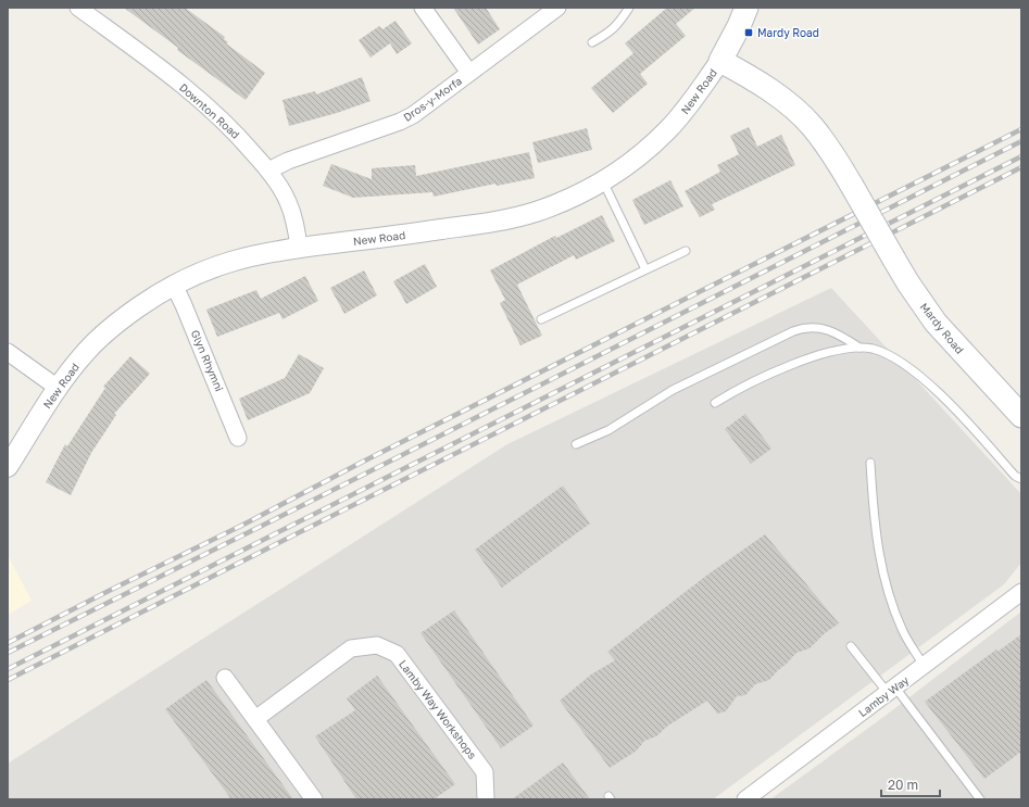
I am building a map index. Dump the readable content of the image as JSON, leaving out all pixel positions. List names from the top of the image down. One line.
{"streets":{"main road":["New Road","Mardy Road"],"street":["Dros-y-Morfa","Downton Road","Glyn Rhymni","Lamby Way","Lamby Way Workshops"]},"crossings":[["New Road","Downton Road"],["New Road","Mardy Road"],["New Road","Glyn Rhymni"],["Dros-y-Morfa","Downton Road"]],"places":{"transit":["Mardy Road"]},"scale_bar":"20 m"}
